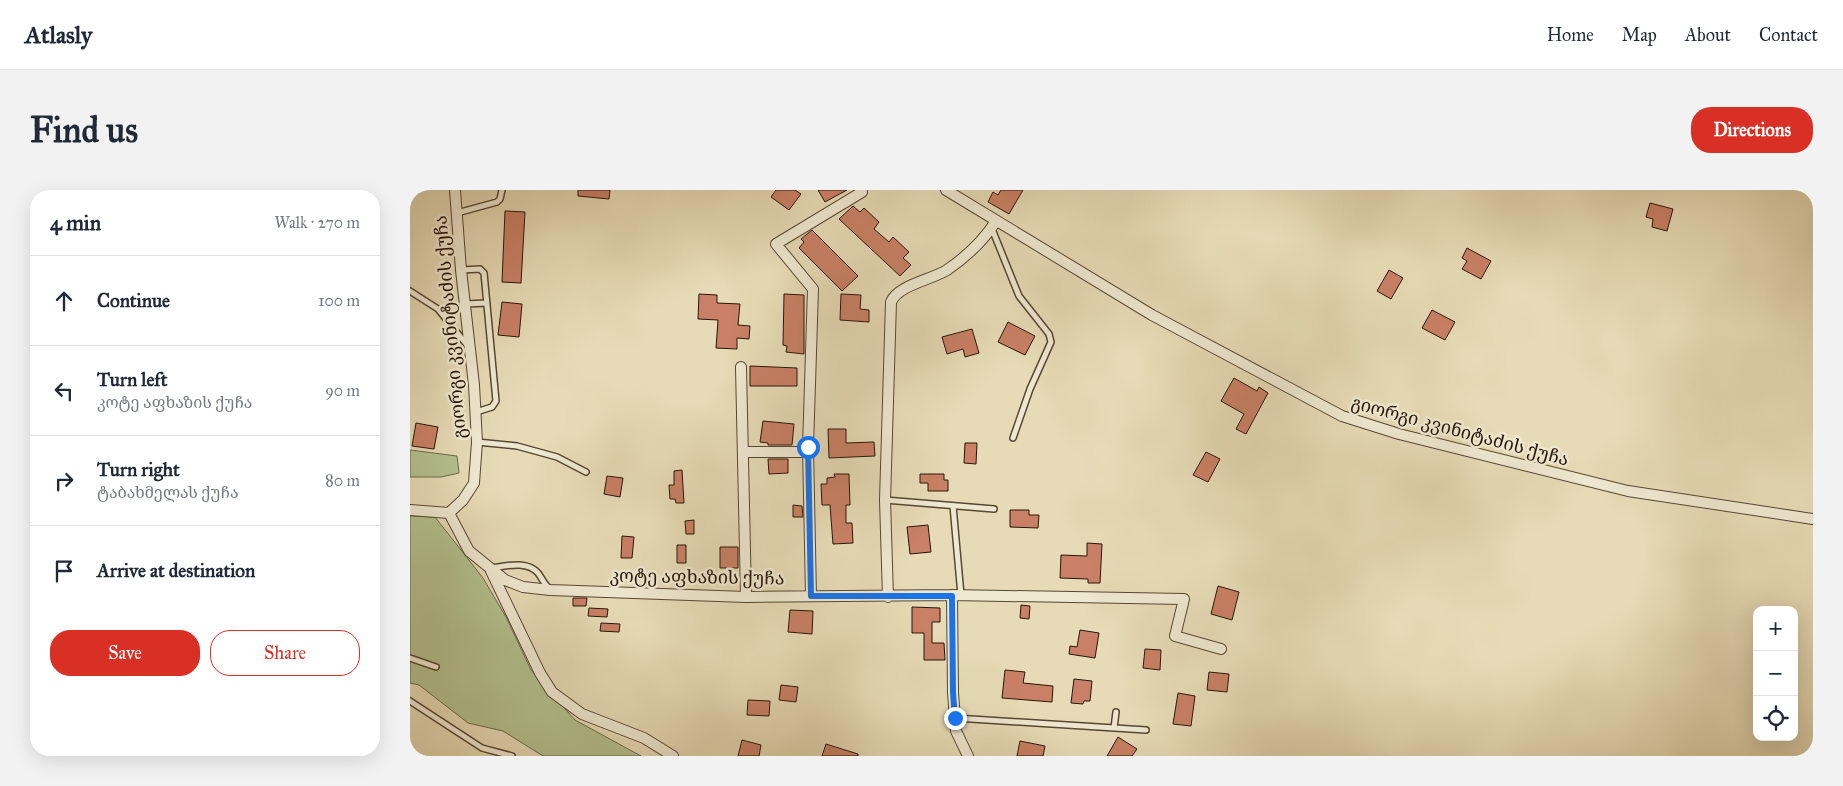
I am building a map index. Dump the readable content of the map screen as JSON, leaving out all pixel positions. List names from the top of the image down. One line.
{"streets":{"street":["გიორგი კვინიტაძის ქუჩა","კოტე აფხაზის ქუჩა"]},"crossings":[["გიორგი კვინიტაძის ქუჩა","კოტე აფხაზის ქუჩა"]],"page":{"header":"Atlasly","nav":["Home","Map","About","Contact"],"buttons":["Directions",["Save","Share"]],"title":"Find us","heading":["4 min","Walk · 270 m"],"list":[["Continue","100 m"],["Turn left","კოტე აფხაზის ქუჩა","90 m"],["Turn right","ტაბახმელას ქუჩა","80 m"],"Arrive at destination"],"map_buttons":["+","−"]}}
